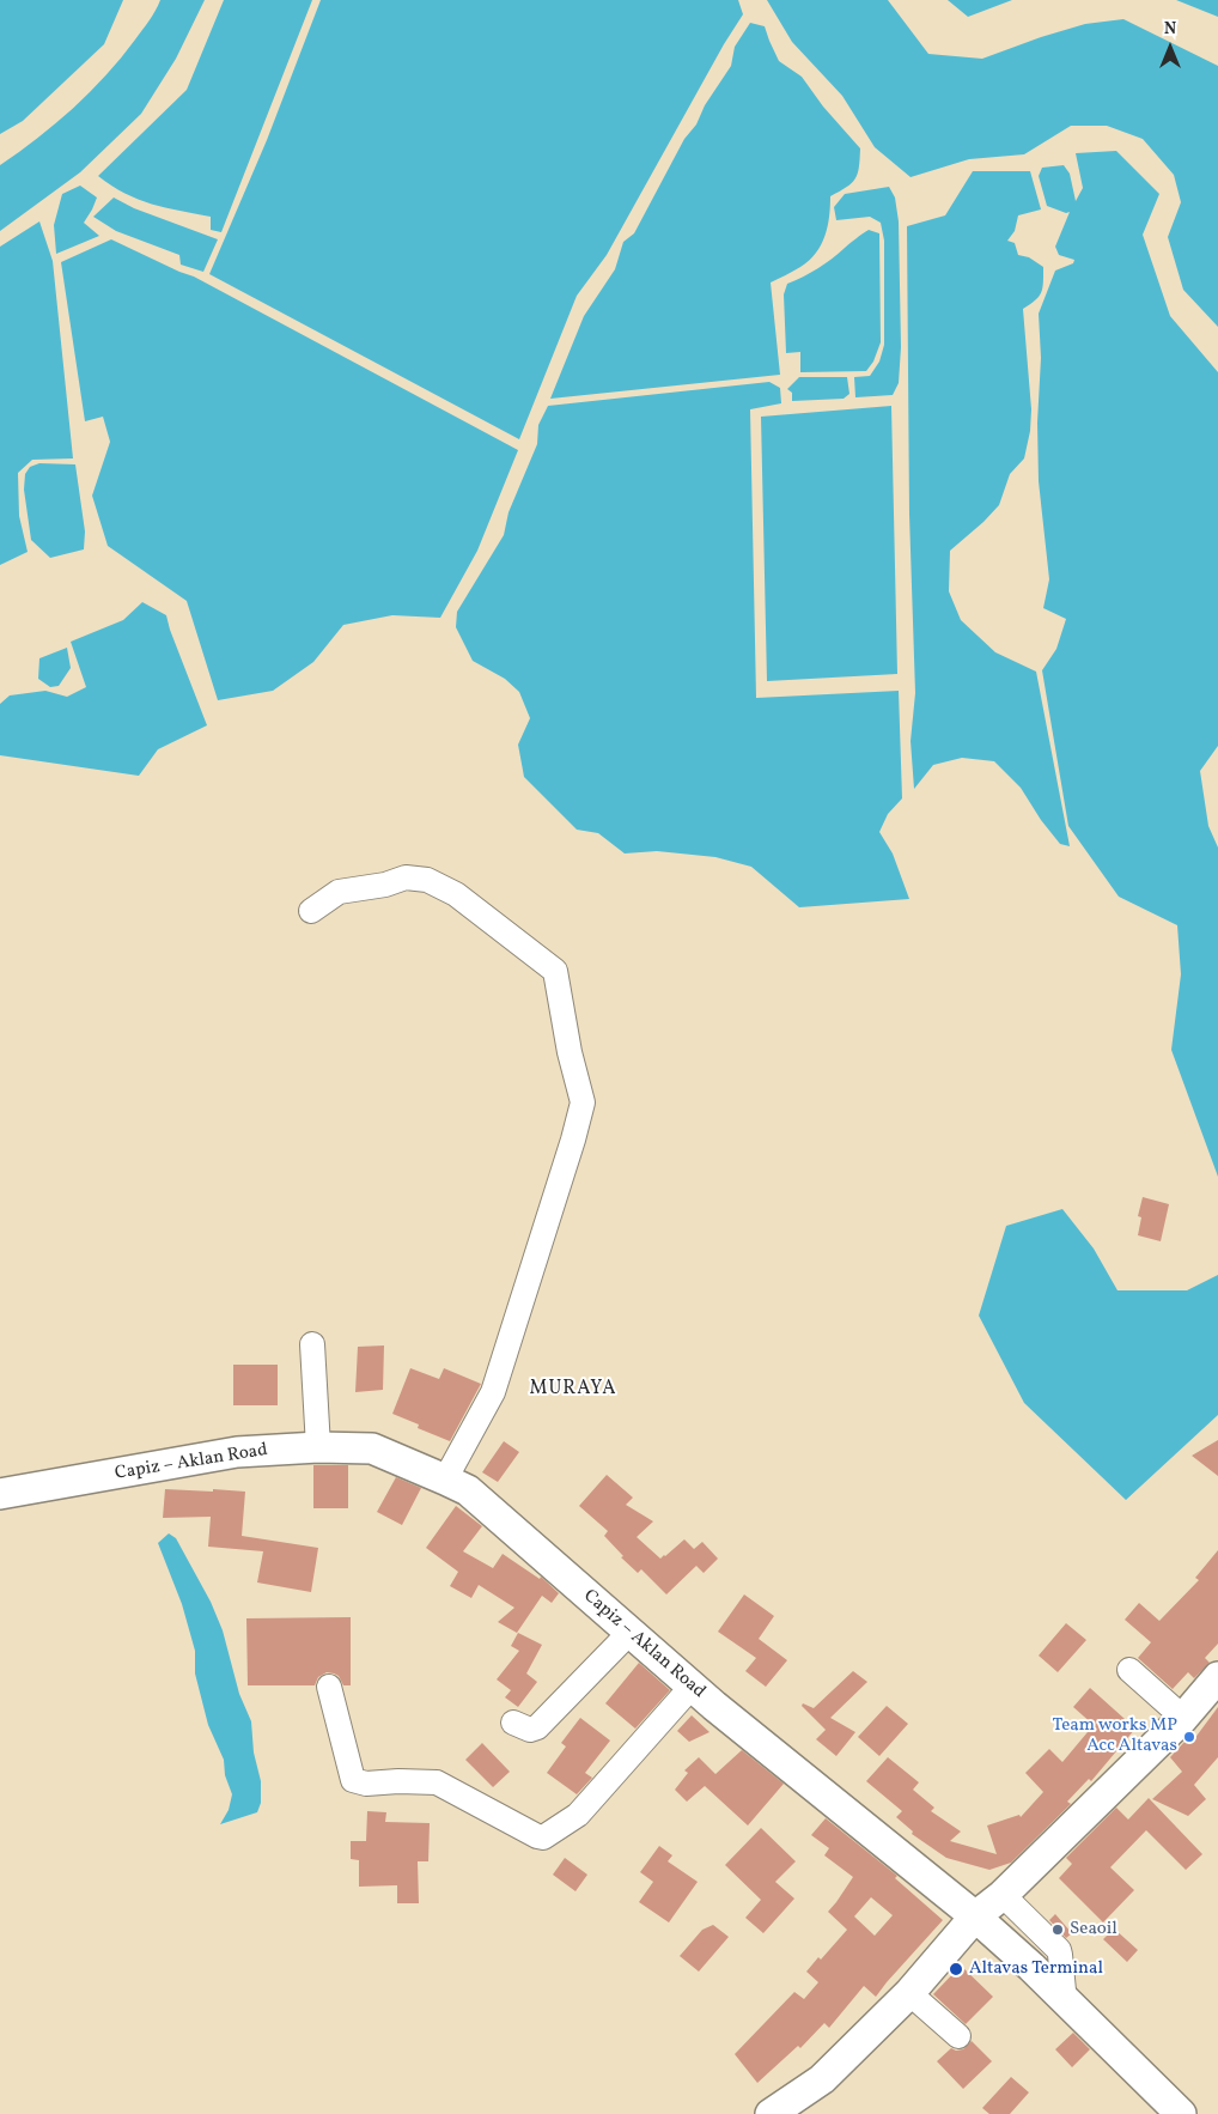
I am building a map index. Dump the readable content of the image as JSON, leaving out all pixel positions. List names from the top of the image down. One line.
{"streets":{"main road":["Capiz – Aklan Road"]},"districts":["MURAYA"],"places":["Team works MP Acc Altavas","Seaoil","Altavas Terminal"],"north":"top"}
